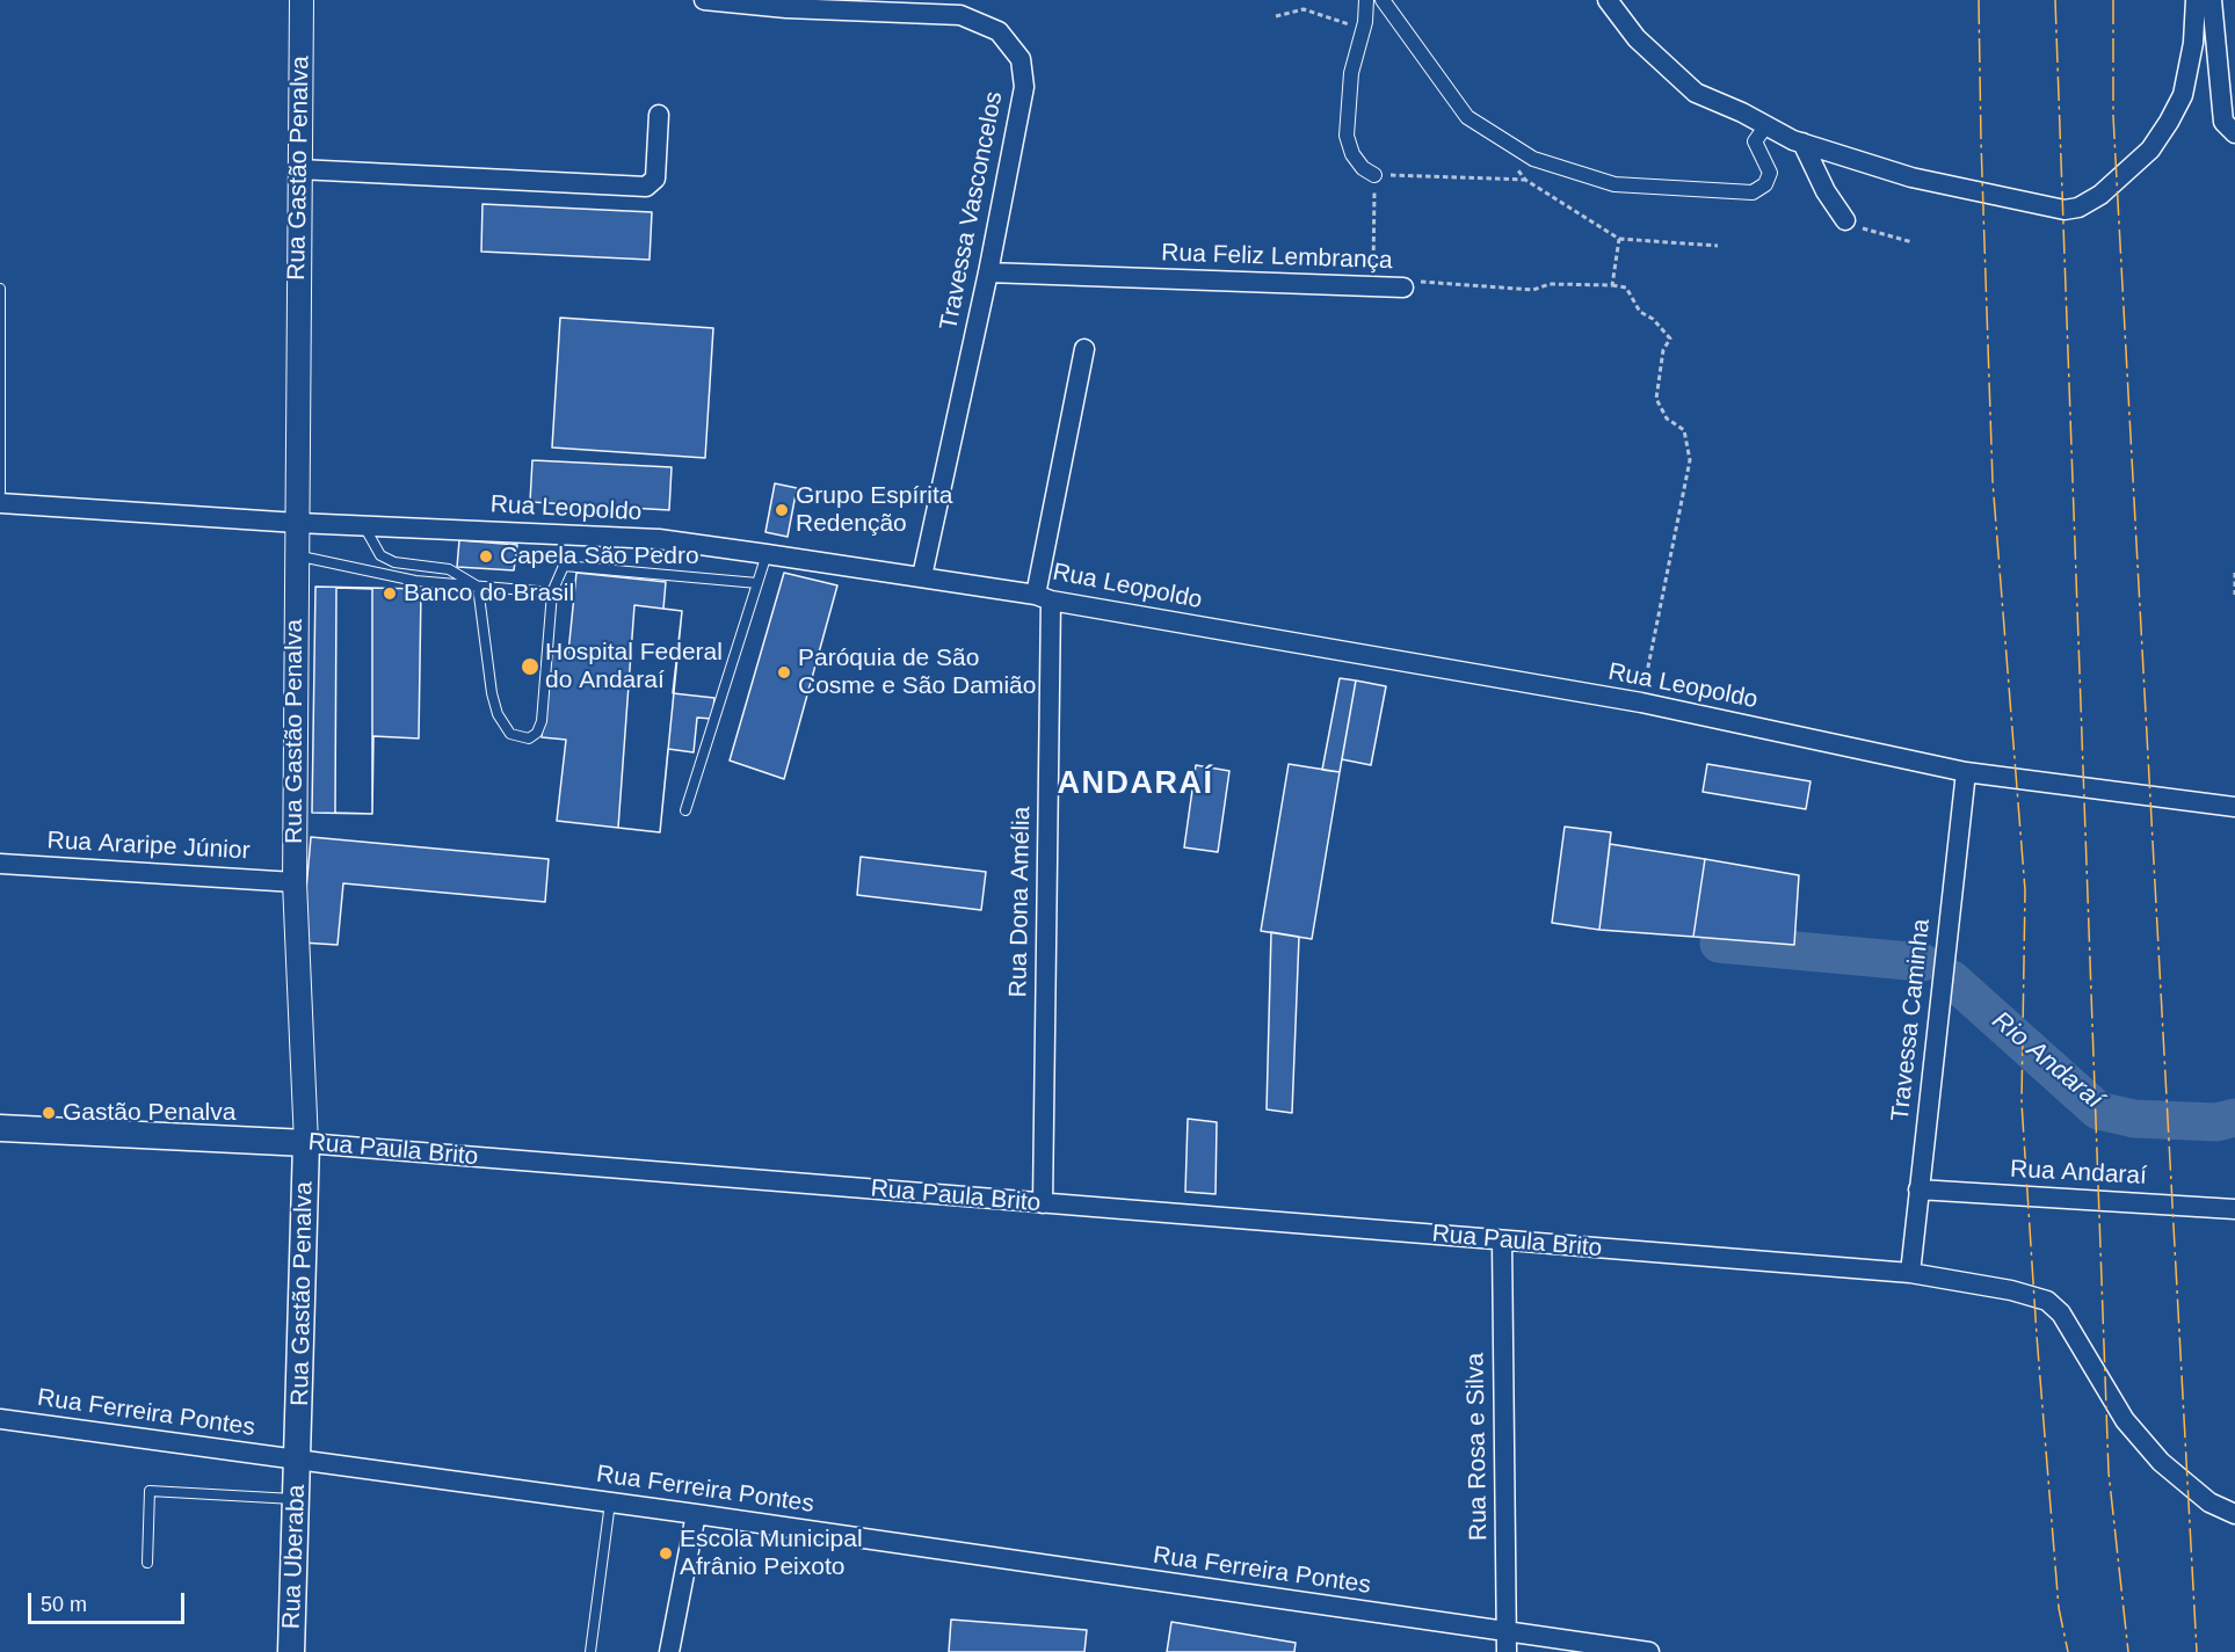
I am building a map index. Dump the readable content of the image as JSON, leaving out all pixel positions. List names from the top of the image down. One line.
{"streets":{"main road":["Rua Gastão Penalva","Rua Paula Brito","Rua Uberaba"],"street":["Travessa Vasconcelos","Rua Feliz Lembrança","Rua Leopoldo","Rua Araripe Júnior","Rua Dona Amélia","Travessa Caminha","Rua Andaraí","Rua Ferreira Pontes","Rua Rosa e Silva"]},"crossings":[["Rua Gastão Penalva","Rua Leopoldo"],["Rua Gastão Penalva","Rua Araripe Júnior"],["Rua Gastão Penalva","Rua Paula Brito"],["Rua Gastão Penalva","Rua Ferreira Pontes"],["Rua Gastão Penalva","Rua Uberaba"],["Travessa Vasconcelos","Rua Feliz Lembrança"],["Travessa Vasconcelos","Rua Leopoldo"],["Rua Leopoldo","Rua Dona Amélia"],["Rua Leopoldo","Travessa Caminha"],["Rua Dona Amélia","Rua Paula Brito"],["Travessa Caminha","Rua Paula Brito"],["Travessa Caminha","Rua Andaraí"],["Rua Paula Brito","Rua Rosa e Silva"],["Rua Ferreira Pontes","Rua Rosa e Silva"],["Rua Ferreira Pontes","Rua Uberaba"]],"districts":["ANDARAÍ"],"water":["Rio Andaraí"],"places":["Grupo Espírita Redenção","Capela São Pedro","Banco do Brasil","Hospital Federal do Andaraí","Paróquia de São Cosme e São Damião","Gastão Penalva","Escola Municipal Afrânio Peixoto"],"scale_bar":"50 m"}
